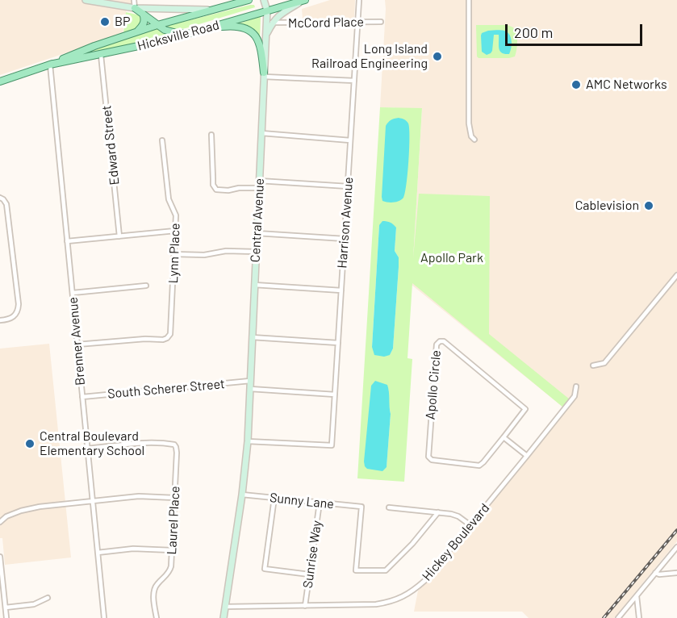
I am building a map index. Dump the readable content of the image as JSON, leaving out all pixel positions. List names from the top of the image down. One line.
{"streets":{"main road":["Hicksville Road","Central Avenue"],"street":["McCord Place","Edward Street","Harrison Avenue","Lynn Place","Brenner Avenue","Apollo Circle","South Scherer Street","Sunny Lane","Laurel Place","Hickey Boulevard","Sunrise Way"]},"crossings":[["McCord Place","Harrison Avenue"],["Hicksville Road","Edward Street"],["Hicksville Road","Central Avenue"],["Hicksville Road","Brenner Avenue"],["Central Avenue","Harrison Avenue"],["Central Avenue","South Scherer Street"],["Central Avenue","Sunny Lane"],["Lynn Place","Brenner Avenue"],["Brenner Avenue","South Scherer Street"],["Brenner Avenue","Laurel Place"],["Sunny Lane","Sunrise Way"],["Hickey Boulevard","Sunrise Way"]],"parks":["Apollo Park"],"places":["BP","Long Island Railroad Engineering","AMC Networks","Cablevision","Central Boulevard Elementary School"],"scale_bar":"200 m"}
